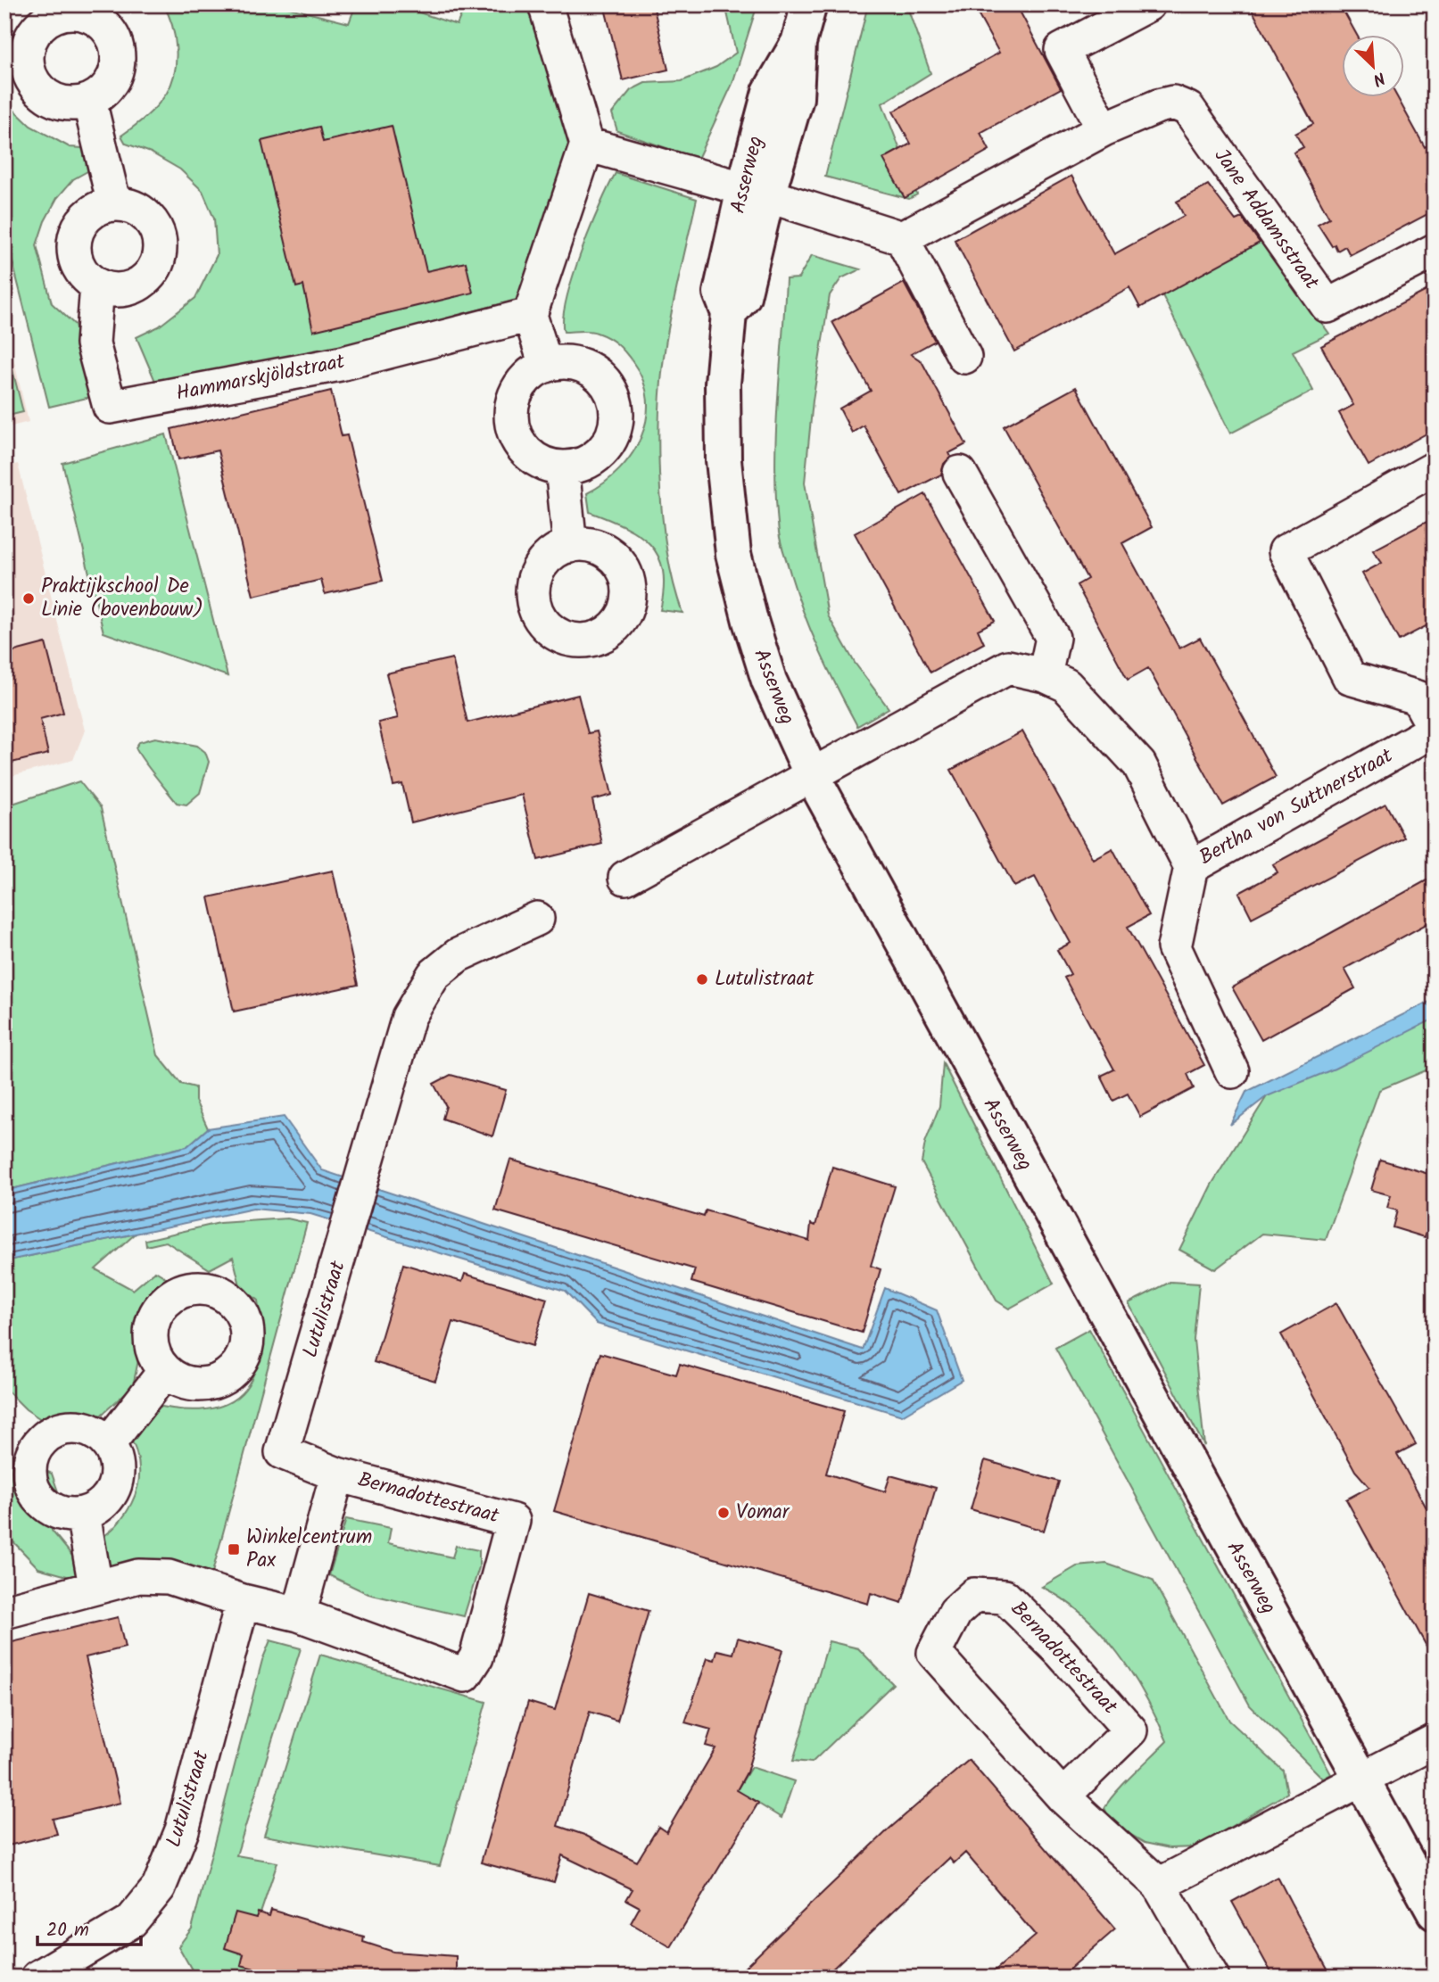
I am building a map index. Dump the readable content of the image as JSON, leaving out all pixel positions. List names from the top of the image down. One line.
{"streets":{"street":["Asserweg","Jane Addamsstraat","Hammarskjöldstraat","Bertha von Suttnerstraat","Lutulistraat","Bernadottestraat"]},"crossings":[["Asserweg","Bertha von Suttnerstraat"],["Lutulistraat","Bernadottestraat"]],"places":{"other":["Praktijkschool De Linie (bovenbouw)","Lutulistraat","Vomar"],"transit":["Winkelcentrum Pax"]},"scale_bar":"20 m","north":"bottom right"}
